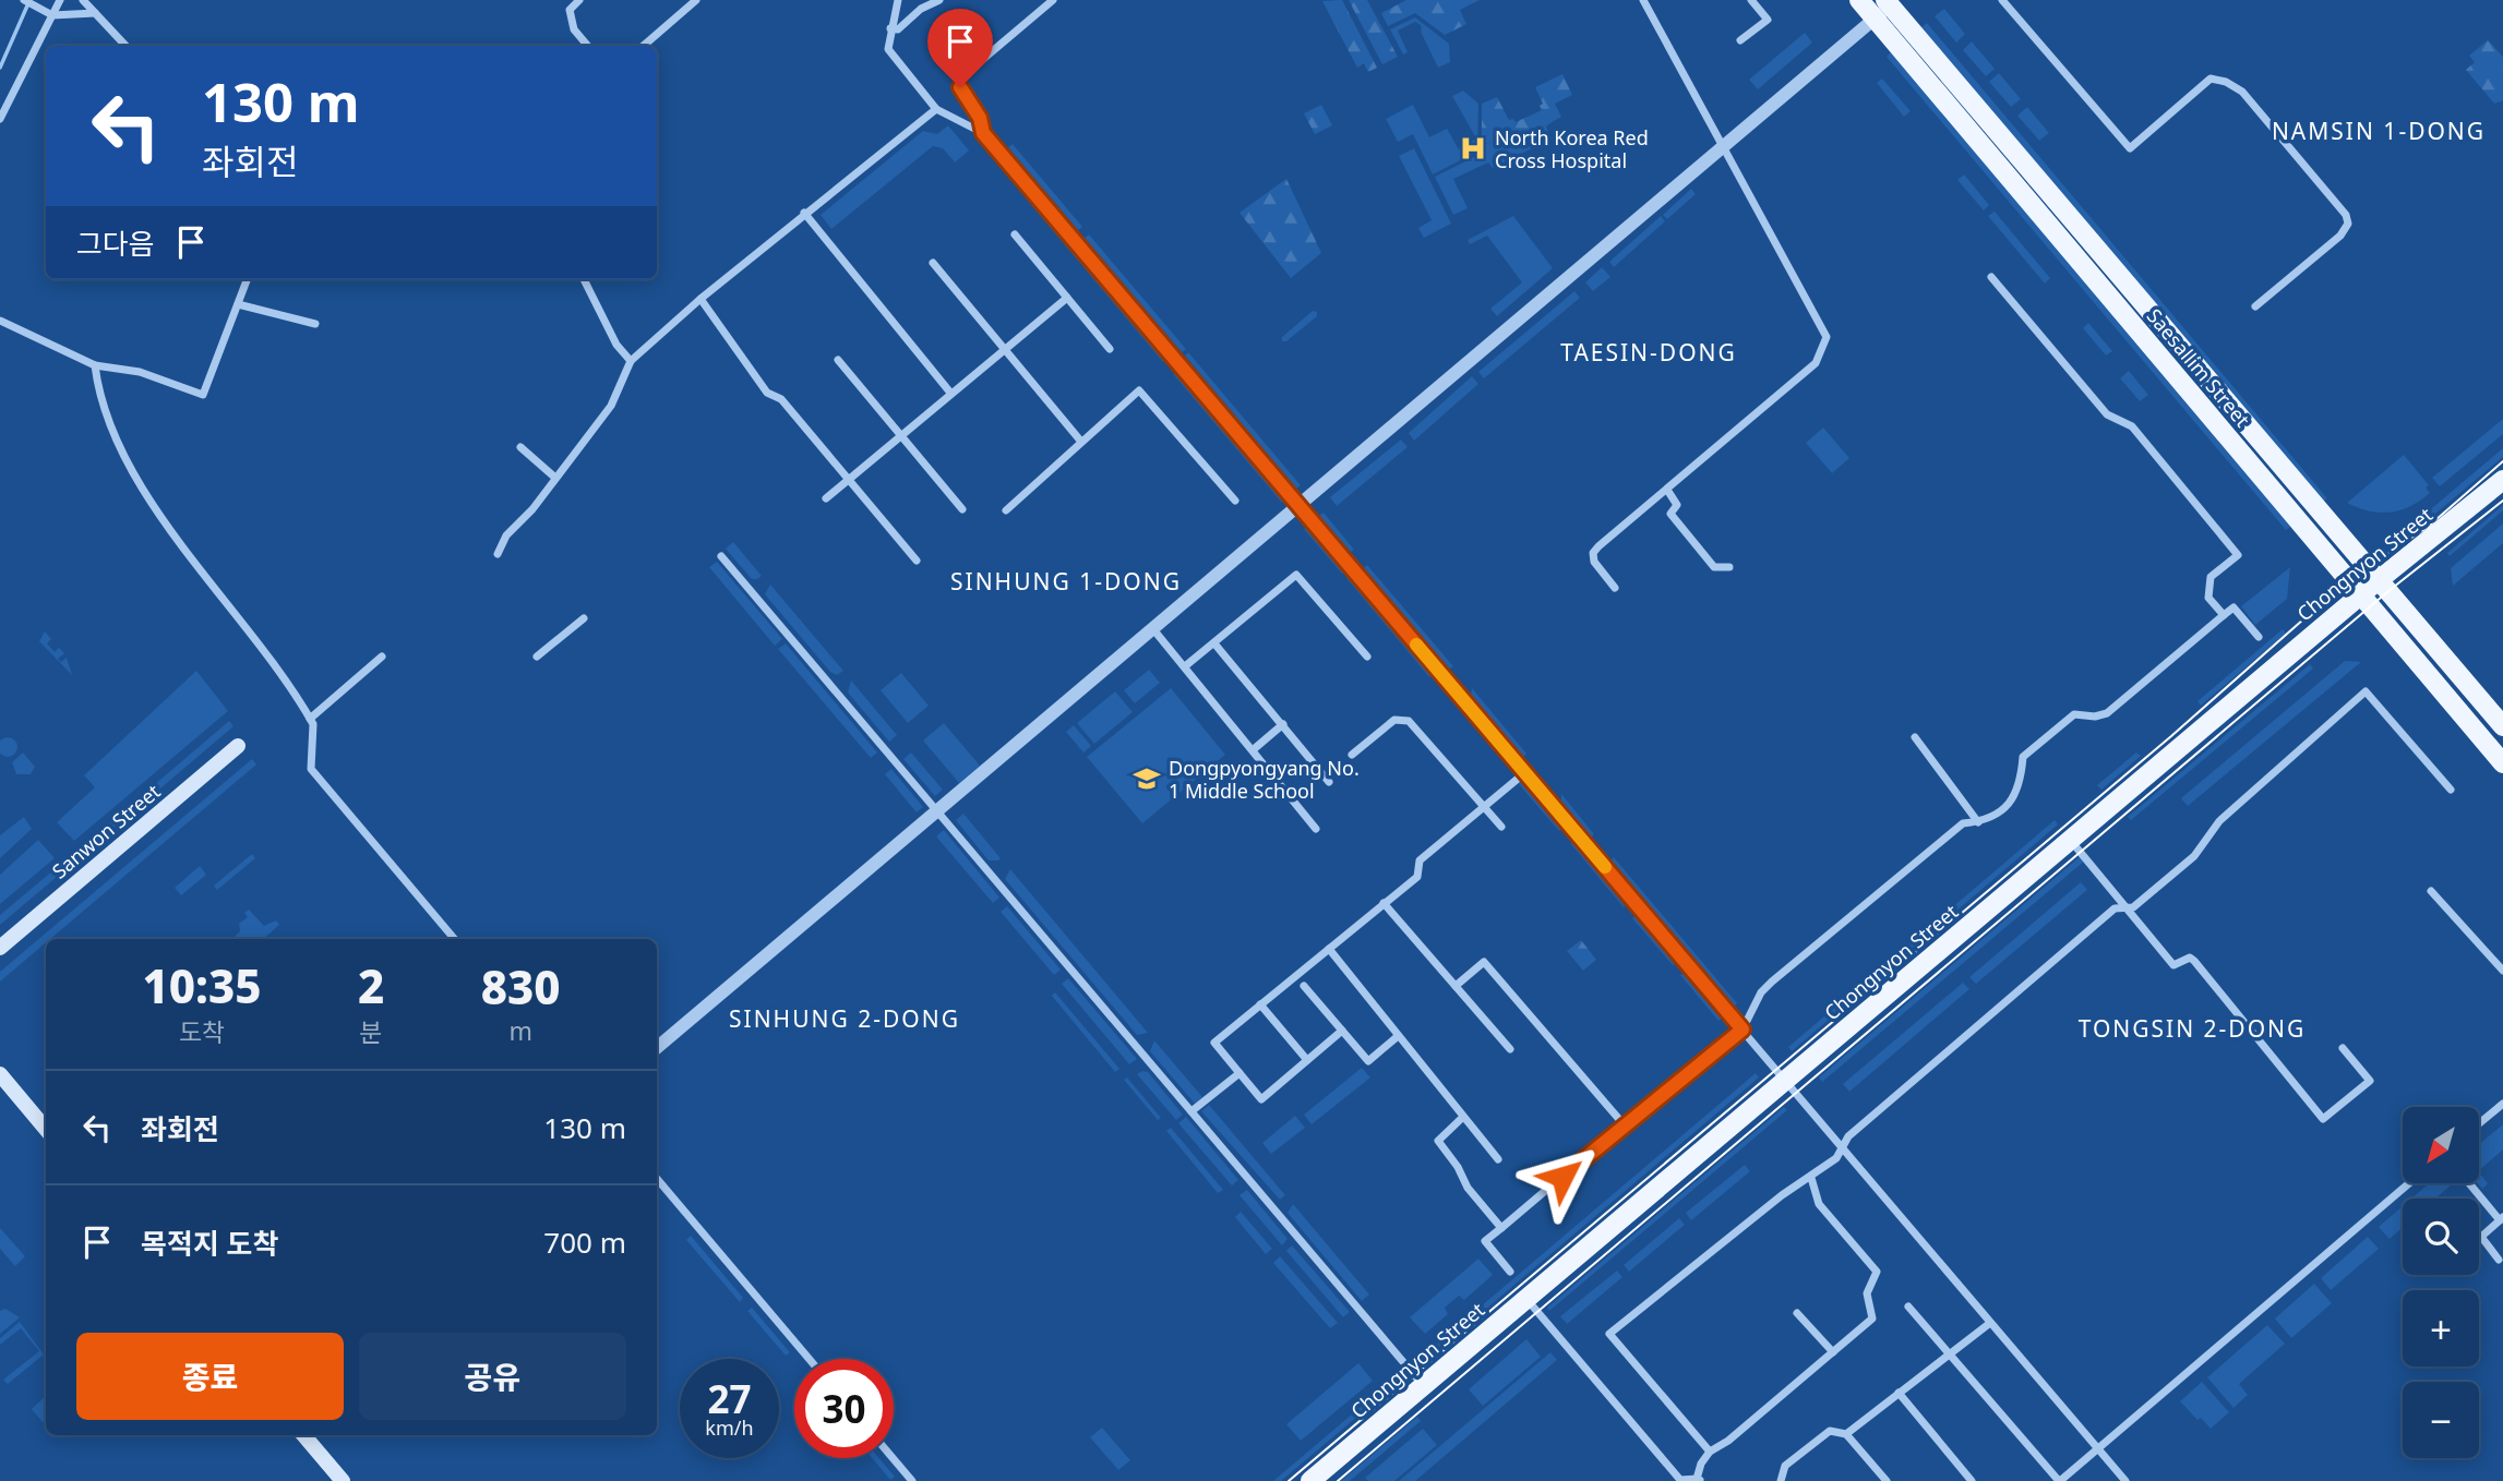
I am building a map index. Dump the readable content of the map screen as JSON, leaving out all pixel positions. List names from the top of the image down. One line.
{"streets":{"main road":["Saesallim Street","Chongnyon Street","Sanwon Street"]},"crossings":[["Saesallim Street","Chongnyon Street"]],"districts":["NAMSIN 1-DONG","TAESIN-DONG","SINHUNG 1-DONG","SINHUNG 2-DONG","TONGSIN 2-DONG"],"places":{"hospital":["North Korea Red Cross Hospital"],"school or university":["Dongpyongyang No. 1 Middle School"]},"north":"bottom left","page":{"turn":["130 m","좌회전"],"then":"그다음","eta":["10:35","도착","2","분","830","m"],"list":[{"name":"좌회전","value":"130 m"},{"name":"목적지 도착","value":"700 m"}],"map_buttons":["+","−"],"buttons":["종료","공유"],"speed":"27 km/h","limit":"30"}}
